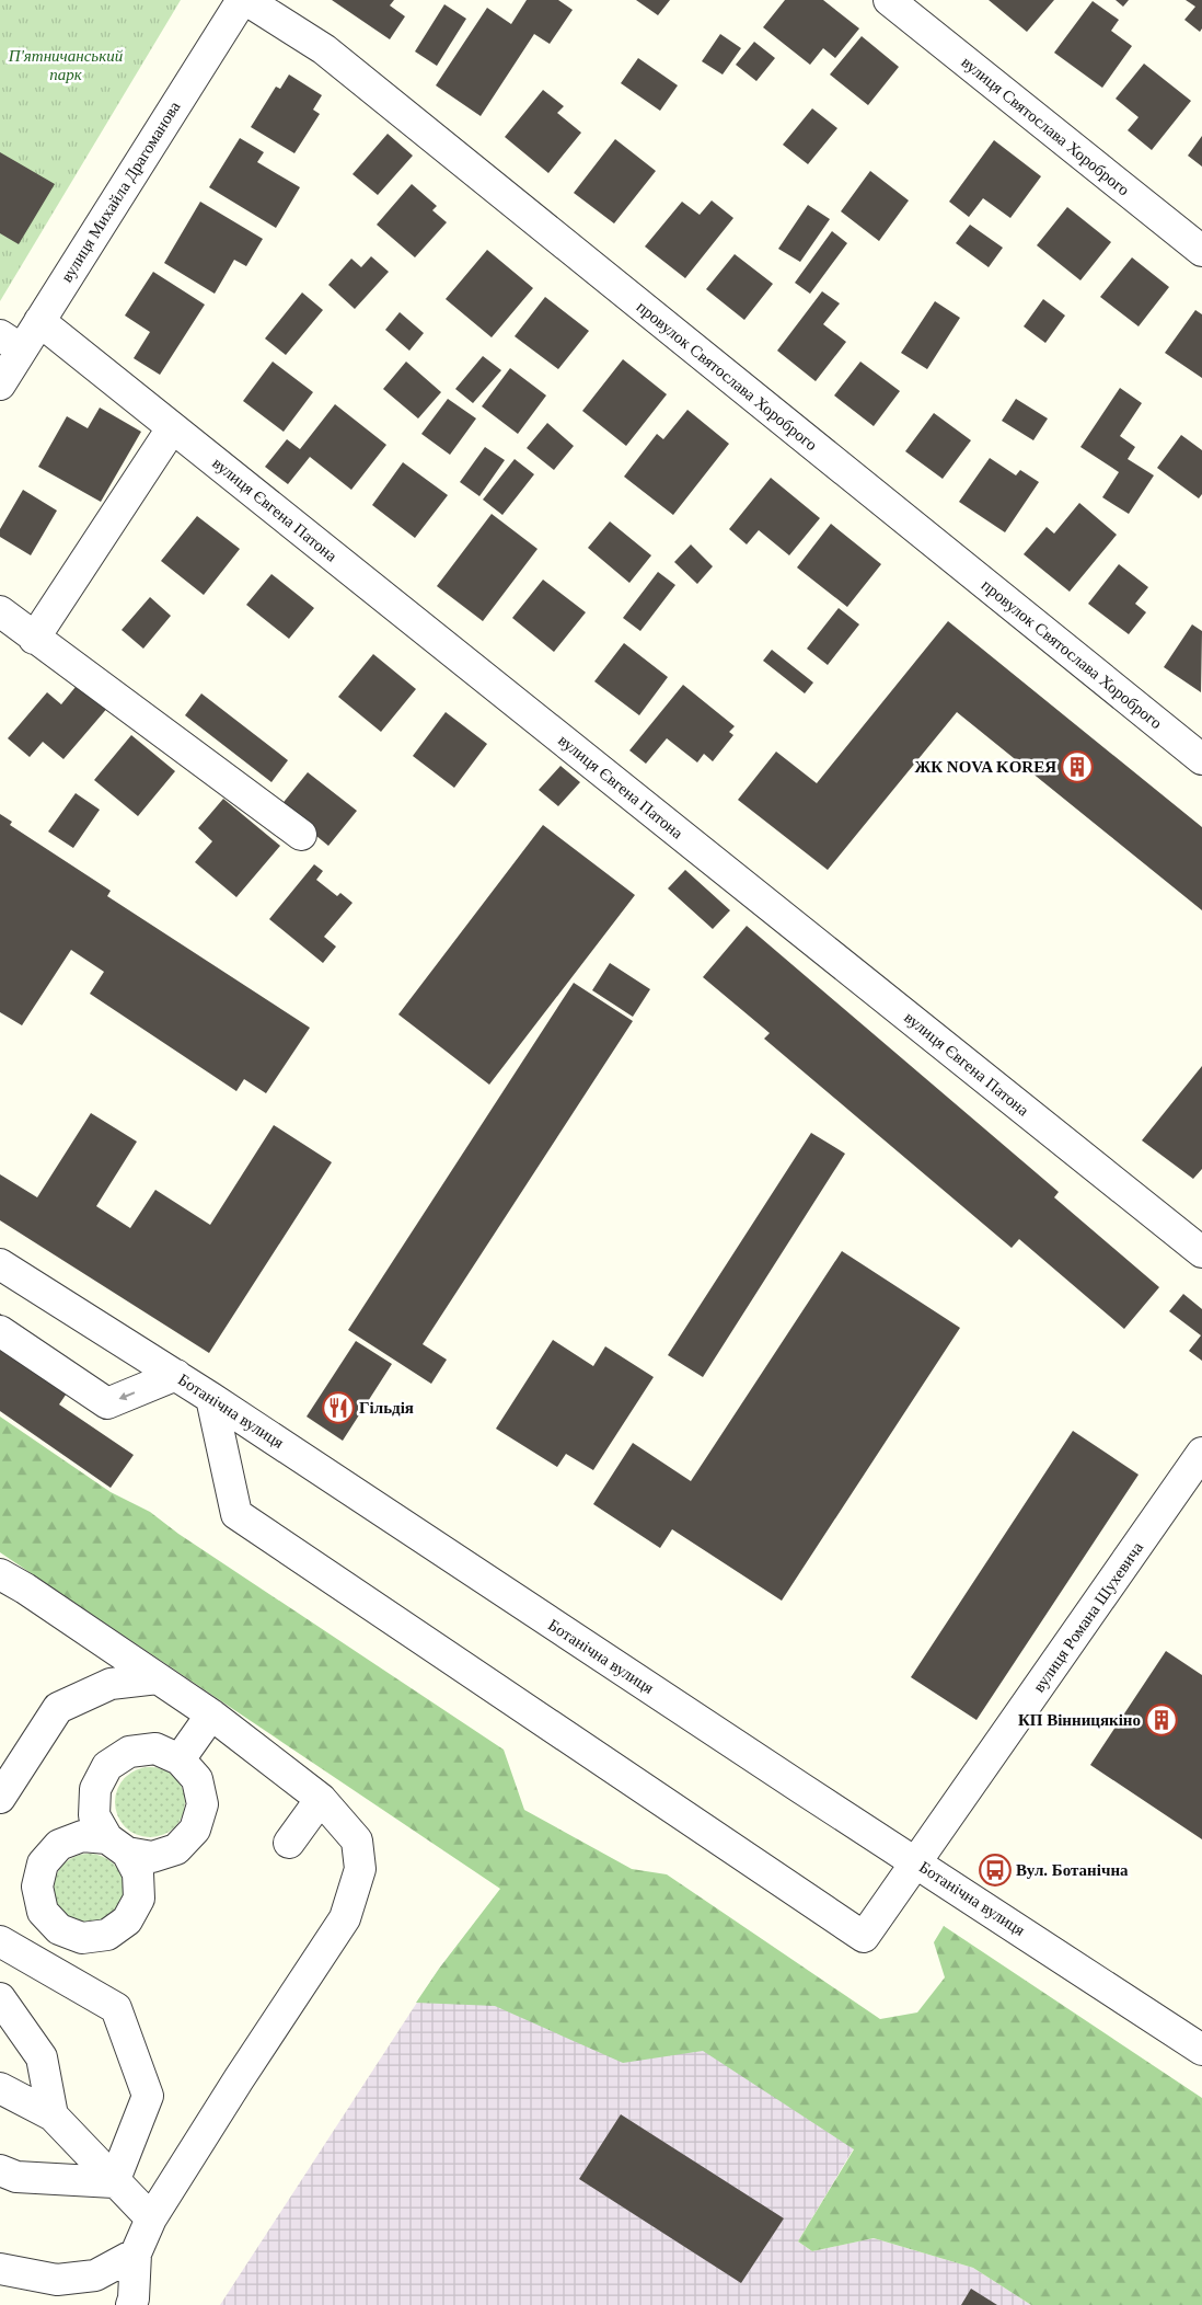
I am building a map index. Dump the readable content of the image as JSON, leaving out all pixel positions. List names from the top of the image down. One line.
{"streets":{"street":["вулиця Святослава Хороброго","вулиця Михайла Драгоманова","провулок Святослава Хороброго","вулиця Євгена Патона","Ботанічна вулиця","вулиця Романа Шухевича"]},"crossings":[["вулиця Михайла Драгоманова","вулиця Євгена Патона"],["Ботанічна вулиця","вулиця Романа Шухевича"]],"parks":["П'ятничанський парк"],"places":{"building":["ЖК NOVA KOREЯ","КП Вінницякіно"],"restaurant":["Гільдія"],"bus stop":["Вул. Ботанічна"]}}
